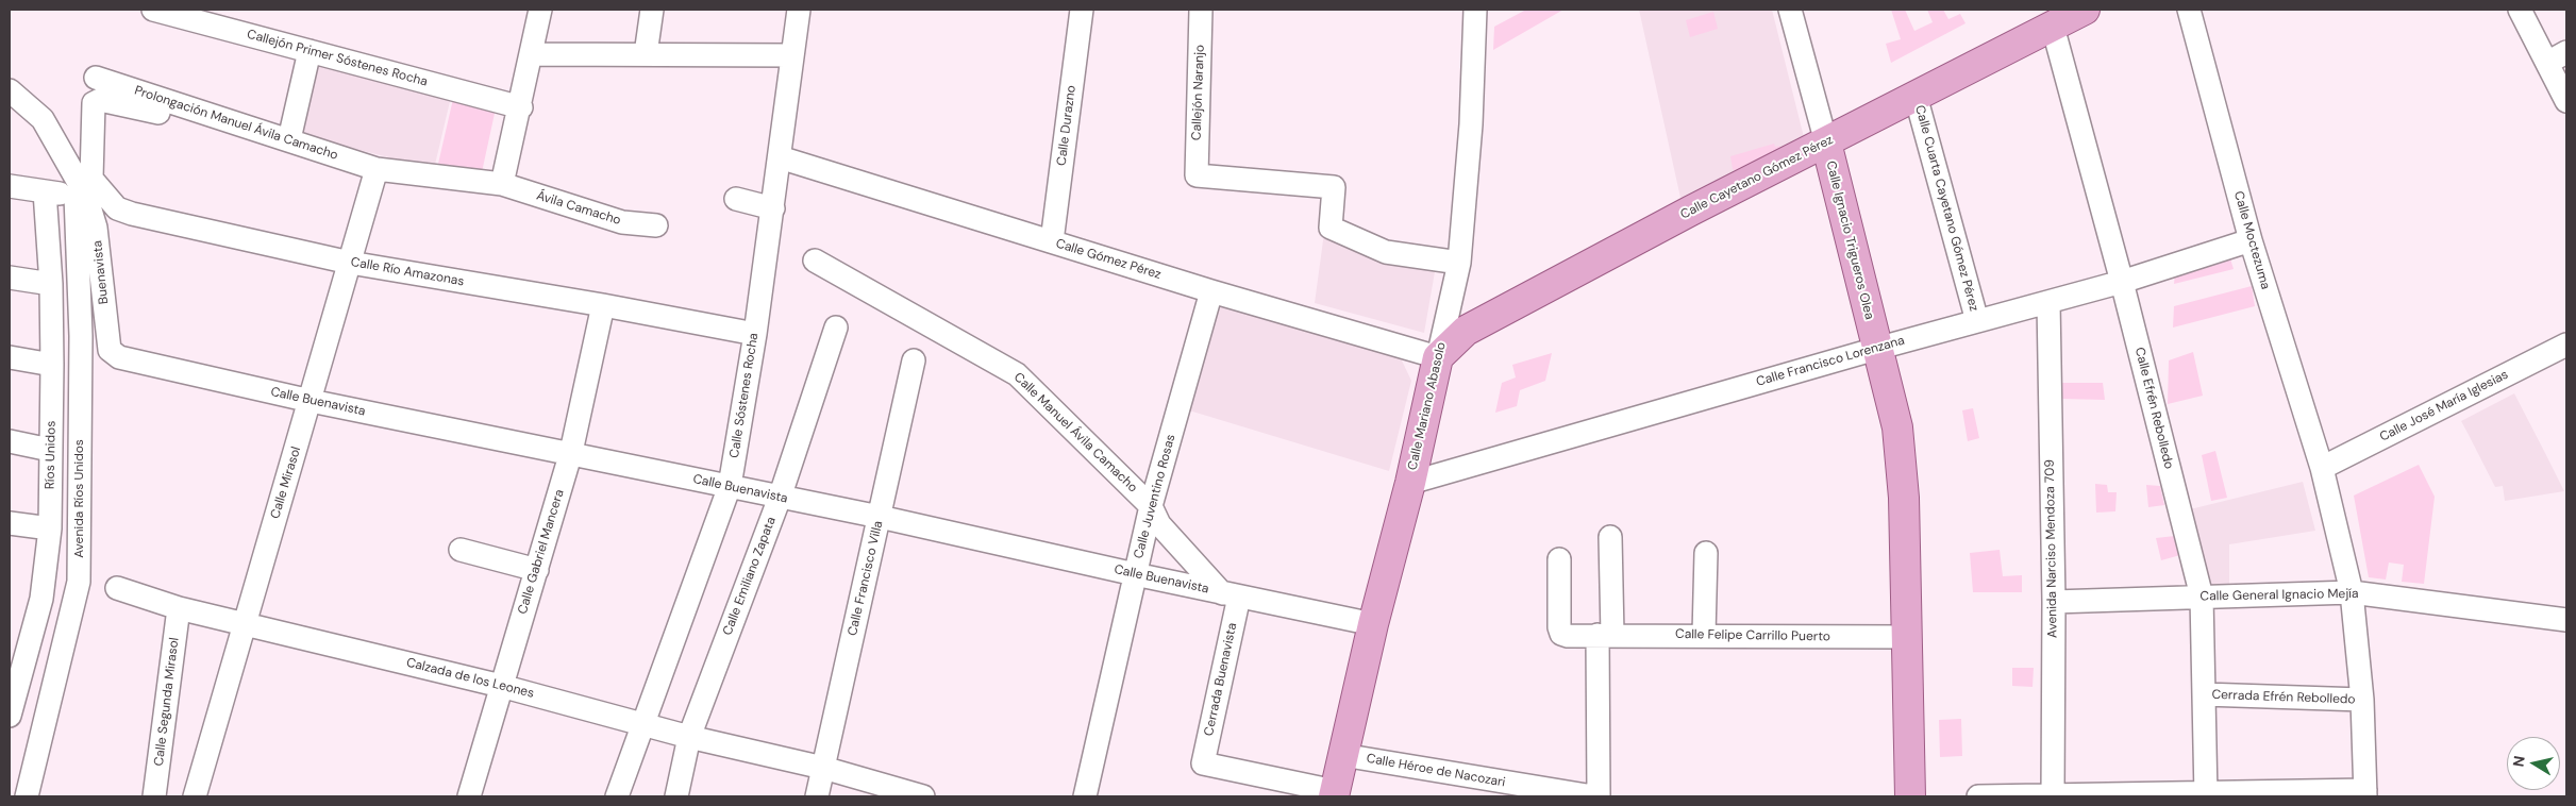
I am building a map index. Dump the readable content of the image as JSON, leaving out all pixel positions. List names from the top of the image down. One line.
{"streets":{"main road":["Calle Cayetano Gómez Pérez","Calle Ignacio Trigueros Olea","Calle Mariano Abasolo"],"street":["Callejón Primer Sóstenes Rocha","Callejón Naranjo","Prolongación Manuel Ávila Camacho","Calle Durazno","Ávila Camacho","Calle Cuarta Cayetano Gómez Pérez","Calle Moctezuma","Calle Gómez Pérez","Buenavista","Calle Río Amazonas","Calle Francisco Lorenzana","Calle Sóstenes Rocha","Calle Buenavista","Calle José María Iglesias","Calle Efrén Rebolledo","Calle Manuel Ávila Camacho","Ríos Unidos","Calle Mirasol","Calle Juventino Rosas","Avenida Ríos Unidos","Avenida Narciso Mendoza 709","Calle Gabriel Mancera","Calle Emiliano Zapata","Calle Francisco Villa","Calle General Ignacio Mejía","Calle Felipe Carrillo Puerto","Calzada de los Leones","Cerrada Buenavista","Cerrada Efrén Rebolledo","Calle Segunda Mirasol","Calle Héroe de Nacozari"]},"crossings":[["Callejón Naranjo","Calle Mariano Abasolo"],["Prolongación Manuel Ávila Camacho","Ávila Camacho"],["Prolongación Manuel Ávila Camacho","Calle Mirasol"],["Calle Durazno","Calle Gómez Pérez"],["Calle Cayetano Gómez Pérez","Calle Cuarta Cayetano Gómez Pérez"],["Calle Cayetano Gómez Pérez","Calle Ignacio Trigueros Olea"],["Calle Cayetano Gómez Pérez","Calle Gómez Pérez"],["Calle Cayetano Gómez Pérez","Calle Mariano Abasolo"],["Calle Cayetano Gómez Pérez","Calle Efrén Rebolledo"],["Calle Cuarta Cayetano Gómez Pérez","Calle Francisco Lorenzana"],["Calle Ignacio Trigueros Olea","Calle Francisco Lorenzana"],["Calle Moctezuma","Calle Francisco Lorenzana"],["Calle Moctezuma","Calle José María Iglesias"],["Calle Moctezuma","Calle General Ignacio Mejía"],["Calle Moctezuma","Cerrada Efrén Rebolledo"],["Calle Gómez Pérez","Calle Sóstenes Rocha"],["Calle Gómez Pérez","Calle Mariano Abasolo"],["Calle Gómez Pérez","Calle Juventino Rosas"],["Buenavista","Calle Río Amazonas"],["Buenavista","Calle Buenavista"],["Buenavista","Avenida Ríos Unidos"],["Calle Río Amazonas","Calle Sóstenes Rocha"],["Calle Río Amazonas","Calle Mirasol"],["Calle Río Amazonas","Avenida Ríos Unidos"],["Calle Río Amazonas","Calle Gabriel Mancera"],["Calle Francisco Lorenzana","Calle Mariano Abasolo"],["Calle Francisco Lorenzana","Calle Efrén Rebolledo"],["Calle Francisco Lorenzana","Avenida Narciso Mendoza 709"],["Calle Sóstenes Rocha","Calle Buenavista"],["Calle Sóstenes Rocha","Calzada de los Leones"],["Calle Buenavista","Calle Mariano Abasolo"],["Calle Buenavista","Calle Manuel Ávila Camacho"],["Calle Buenavista","Calle Mirasol"],["Calle Buenavista","Calle Juventino Rosas"],["Calle Buenavista","Calle Gabriel Mancera"],["Calle Buenavista","Calle Emiliano Zapata"],["Calle Buenavista","Calle Francisco Villa"],["Calle Buenavista","Cerrada Buenavista"],["Calle Mariano Abasolo","Cerrada Buenavista"],["Calle Mariano Abasolo","Calle Héroe de Nacozari"],["Calle Efrén Rebolledo","Calle General Ignacio Mejía"],["Calle Efrén Rebolledo","Cerrada Efrén Rebolledo"],["Calle Manuel Ávila Camacho","Calle Juventino Rosas"],["Calle Manuel Ávila Camacho","Cerrada Buenavista"],["Calle Mirasol","Calzada de los Leones"],["Avenida Narciso Mendoza 709","Calle General Ignacio Mejía"],["Calle Gabriel Mancera","Calzada de los Leones"],["Calle Emiliano Zapata","Calzada de los Leones"],["Calle Francisco Villa","Calzada de los Leones"],["Calzada de los Leones","Calle Segunda Mirasol"]],"north":"left"}
